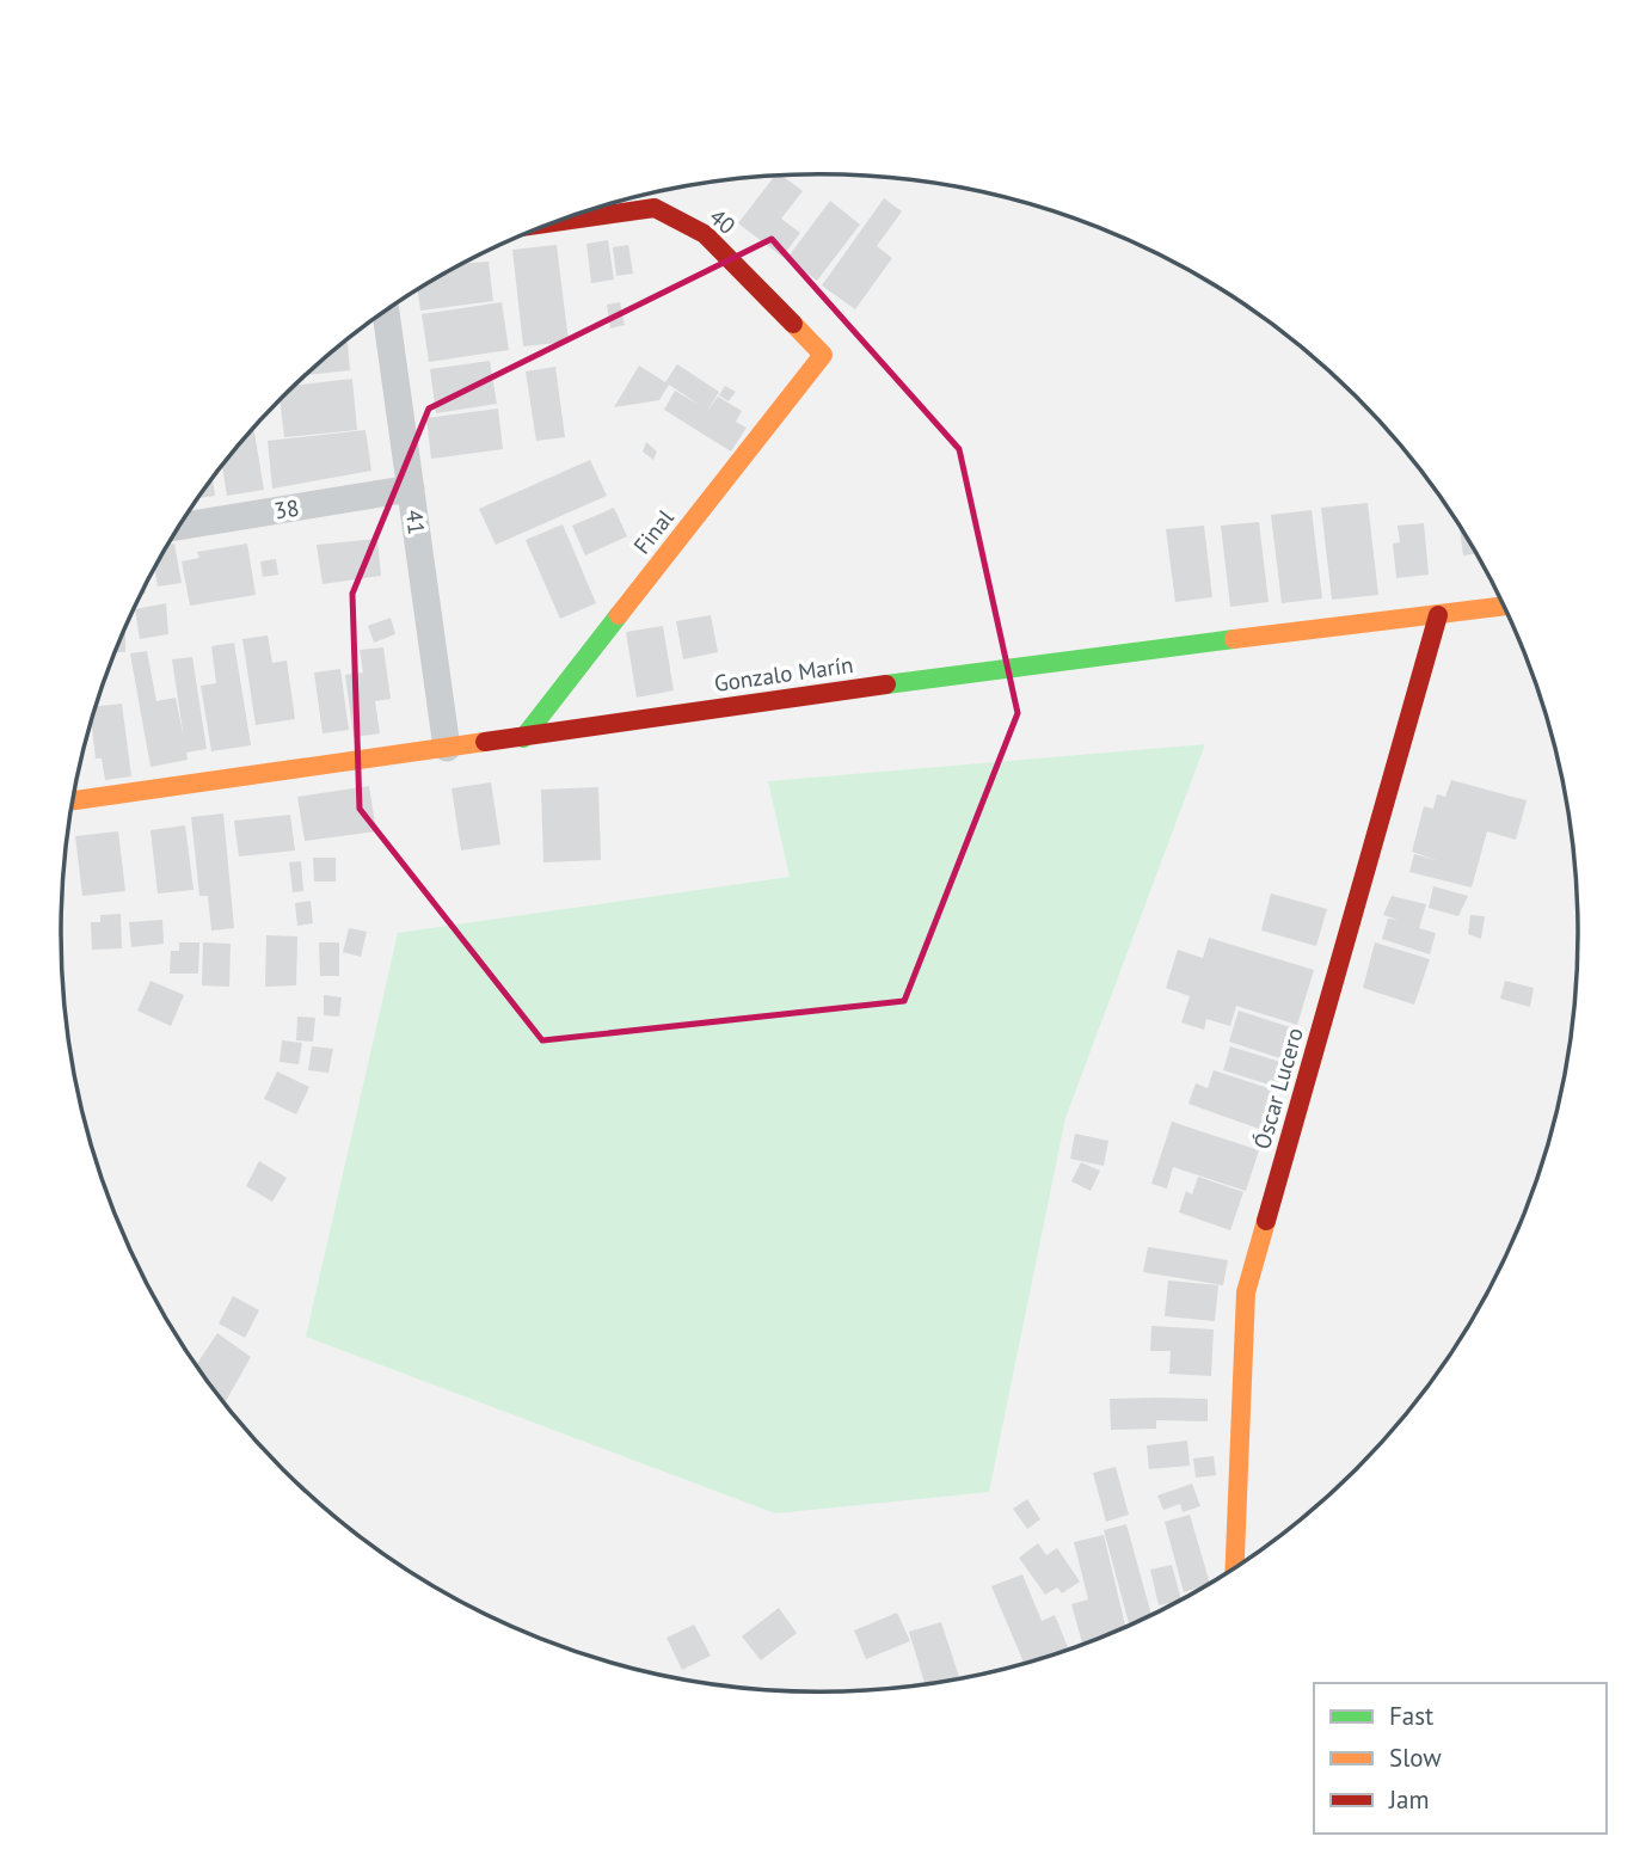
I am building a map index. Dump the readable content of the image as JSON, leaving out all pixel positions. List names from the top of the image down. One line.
{"streets":{"street":["40","38","41","Final","Gonzalo Marín","Óscar Lucero"]},"crossings":[["40","Final"],["38","41"],["41","Gonzalo Marín"],["Final","Gonzalo Marín"],["Gonzalo Marín","Óscar Lucero"]],"legend":["Fast","Slow","Jam"]}
